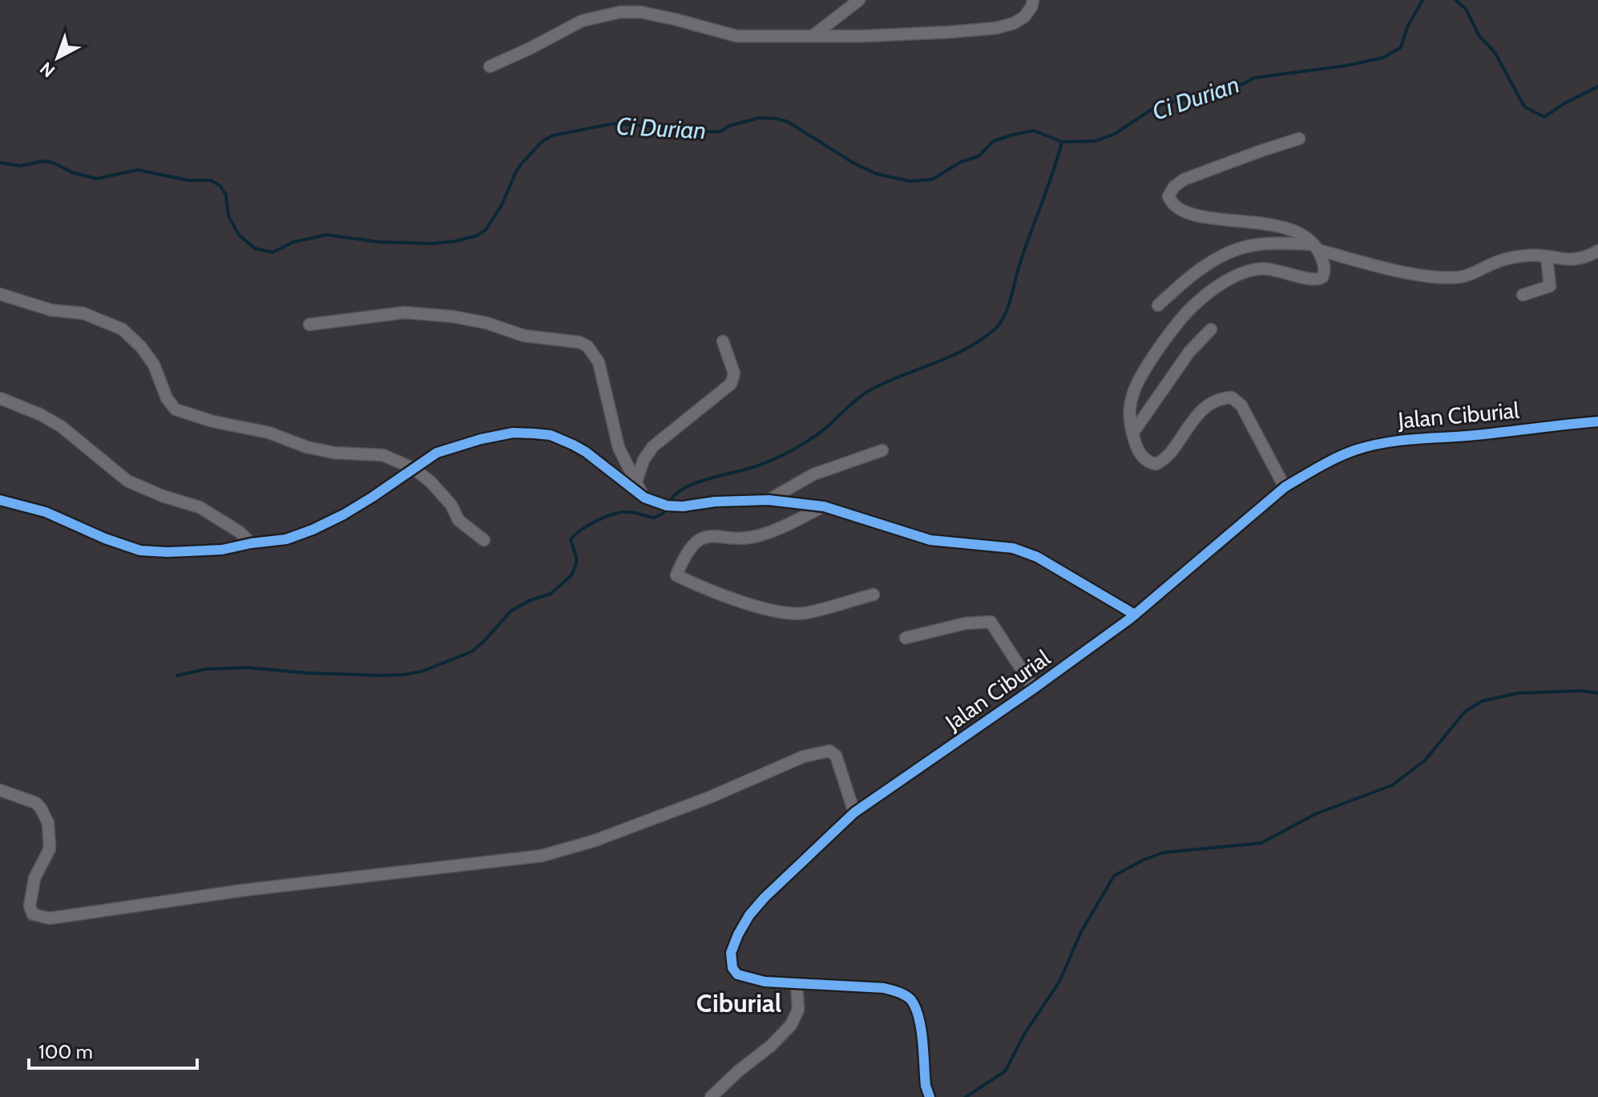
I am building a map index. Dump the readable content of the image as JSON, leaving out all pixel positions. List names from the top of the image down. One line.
{"streets":{"street":["Jalan Ciburial"]},"districts":["Ciburial"],"water":["Ci Durian"],"scale_bar":"100 m","north":"bottom left"}
